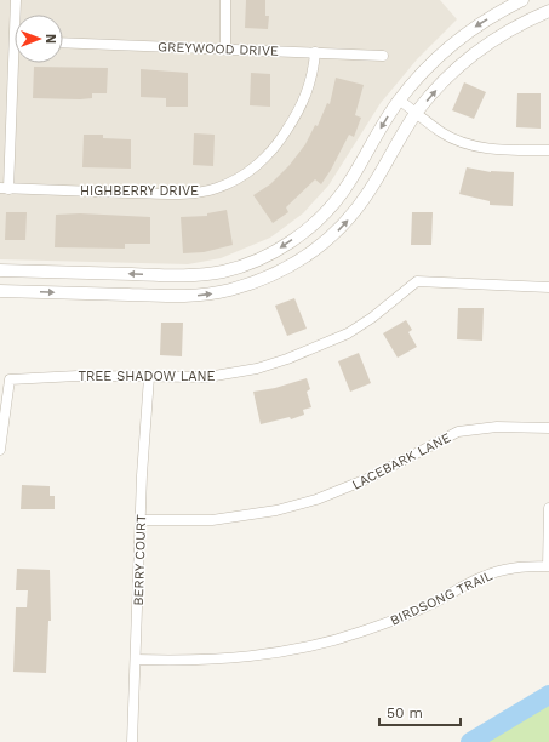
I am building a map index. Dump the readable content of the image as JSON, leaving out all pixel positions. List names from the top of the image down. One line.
{"streets":{"street":["GREYWOOD DRIVE","HIGHBERRY DRIVE","TREE SHADOW LANE","LACEBARK LANE","BERRY COURT","BIRDSONG TRAIL"]},"crossings":[["GREYWOOD DRIVE","HIGHBERRY DRIVE"],["TREE SHADOW LANE","BERRY COURT"],["LACEBARK LANE","BERRY COURT"],["BERRY COURT","BIRDSONG TRAIL"]],"scale_bar":"50 m","north":"right"}
